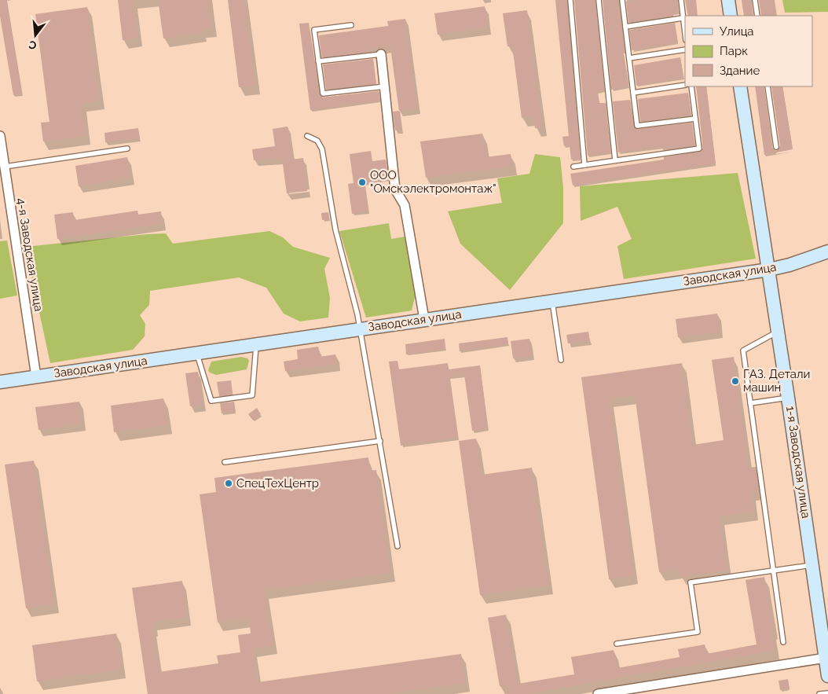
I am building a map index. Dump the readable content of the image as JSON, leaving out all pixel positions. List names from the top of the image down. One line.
{"streets":{"main road":["Заводская улица","1-я Заводская улица"],"street":["4-я Заводская улица"]},"crossings":[["4-я Заводская улица","Заводская улица"],["Заводская улица","1-я Заводская улица"]],"places":["ООО \"Омскэлектромонтаж\"","ГАЗ. Детали машин","СпецТехЦентр"],"legend":["Улица","Парк","Здание"],"north":"bottom"}
